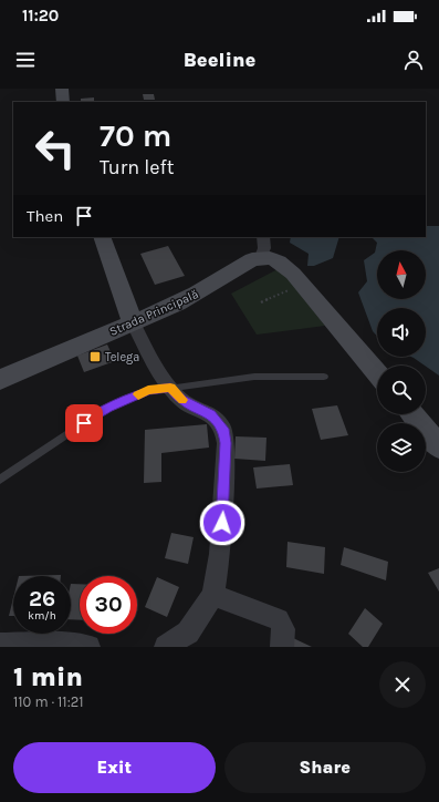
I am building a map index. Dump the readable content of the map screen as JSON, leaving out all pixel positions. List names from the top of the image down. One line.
{"streets":{"main road":["Strada Principală"]},"places":{"transit":["Telega"]},"north":"top","page":{"status":"11:20","header":"Beeline","turn":["70 m","Turn left"],"then":"Then","speed":"26 km/h","limit":"30","heading":["1 min","110 m · 11:21"],"buttons":["Exit","Share"]}}
